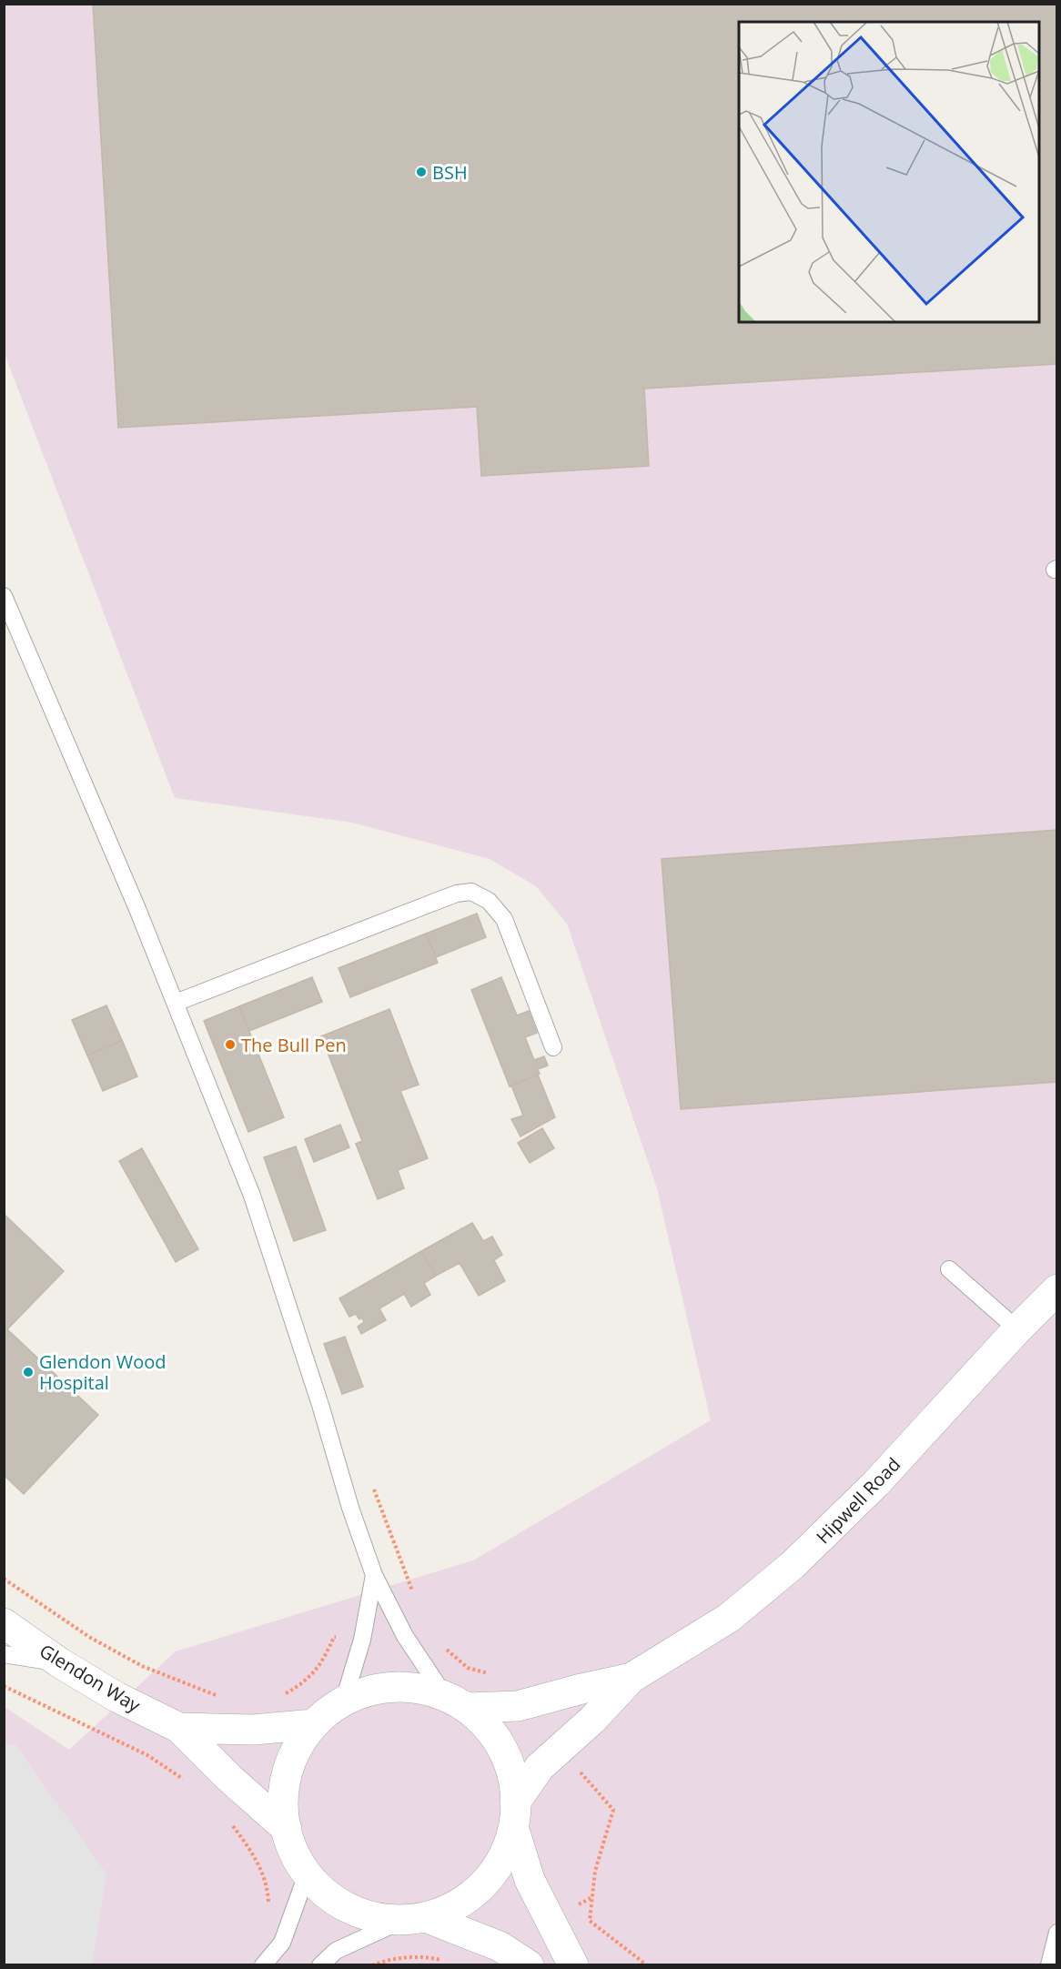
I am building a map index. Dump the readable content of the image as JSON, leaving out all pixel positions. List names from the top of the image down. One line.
{"streets":{"street":["Hipwell Road","Glendon Way"]},"places":["BSH","The Bull Pen","Glendon Wood Hospital"]}
